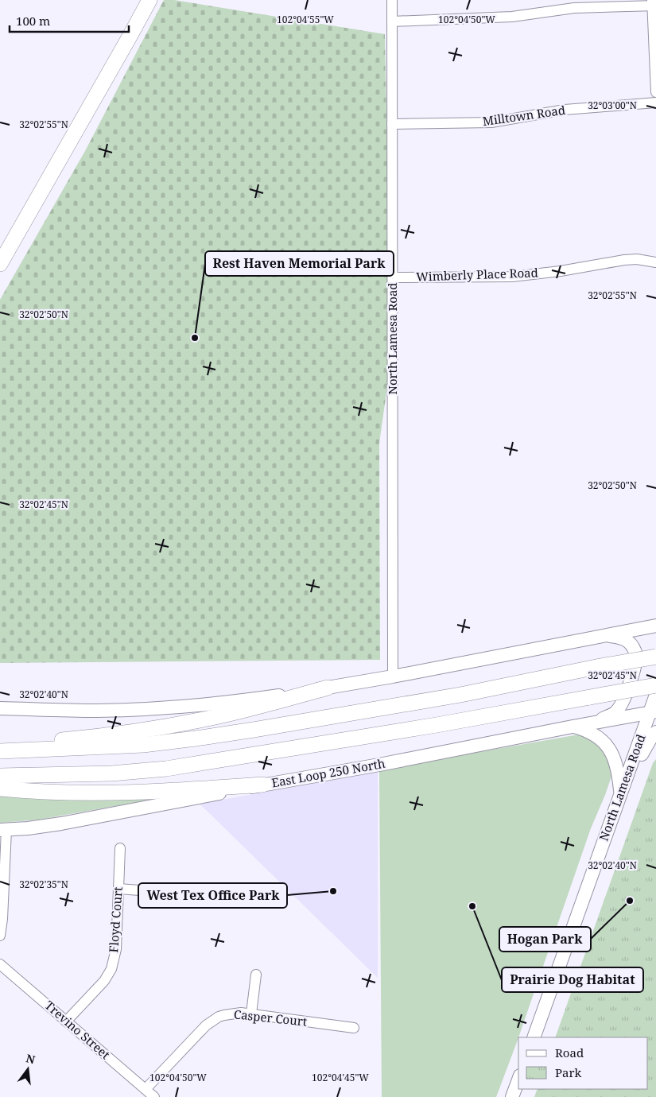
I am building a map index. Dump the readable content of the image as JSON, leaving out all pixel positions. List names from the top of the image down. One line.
{"streets":{"main road":["North Lamesa Road","East Loop 250 North"],"street":["Milltown Road","Wimberly Place Road","Floyd Court","Casper Court","Trevino Street"]},"crossings":[["Milltown Road","North Lamesa Road"],["Wimberly Place Road","North Lamesa Road"],["North Lamesa Road","East Loop 250 North"],["Floyd Court","Trevino Street"],["Casper Court","Trevino Street"]],"places":["Rest Haven Memorial Park","West Tex Office Park","Hogan Park","Prairie Dog Habitat"],"legend":["Road","Park"],"scale_bar":"100 m","north":"top","coordinates":["102°04'55\"W","102°04'50\"W","32°03'00\"N","32°02'55\"N","32°02'50\"N","32°02'45\"N","32°02'40\"N","32°02'35\"N","102°04'45\"W"]}
